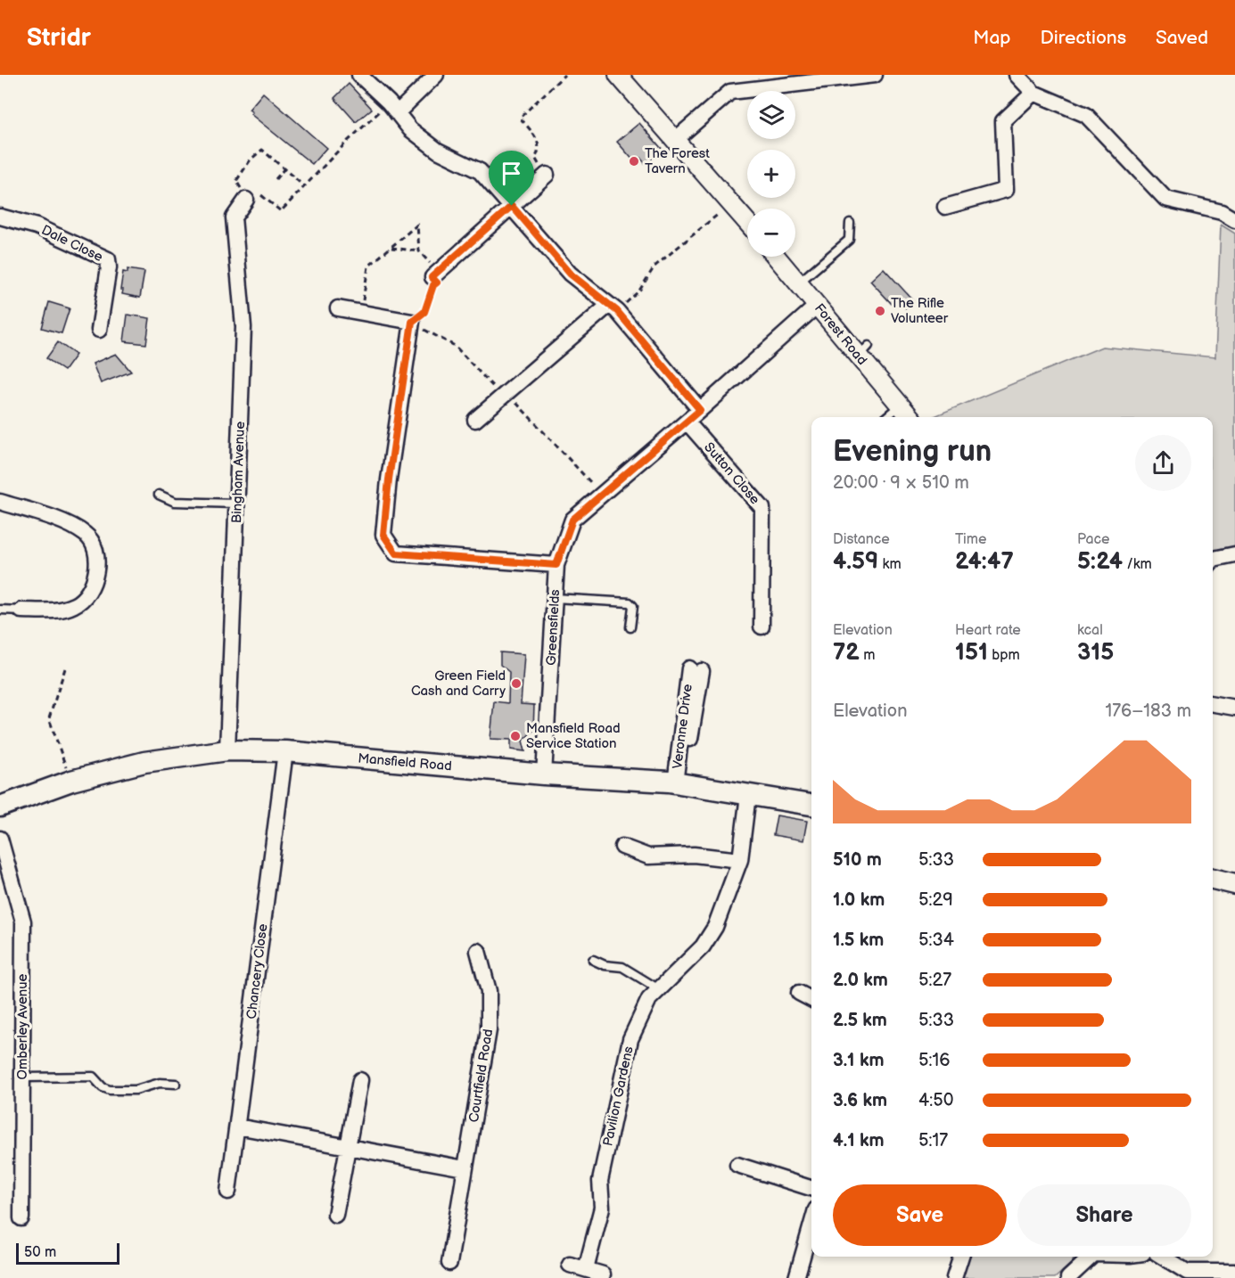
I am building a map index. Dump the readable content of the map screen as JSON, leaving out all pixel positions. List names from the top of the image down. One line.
{"streets":{"main road":["Mansfield Road"],"street":["Dale Close","Forest Road","Bingham Avenue","Sutton Close","Greensfields","Chancery Close","Omberley Avenue","Courtfield Road","Pavilion Gardens"]},"crossings":[["Forest Road","Greensfields"],["Bingham Avenue","Mansfield Road"],["Sutton Close","Greensfields"],["Greensfields","Mansfield Road"],["Mansfield Road","Chancery Close"],["Mansfield Road","Pavilion Gardens"]],"places":["The Forest Tavern","The Rifle Volunteer","Green Field Cash and Carry","Mansfield Road Service Station"],"scale_bar":"50 m","page":{"header":"Stridr","nav":["Map","Directions","Saved"],"map_buttons":["+","−"],"heading":["Evening run","20:00 · 9 × 510 m"],"stats":[["Distance","4.59 km"],["Time","24:47"],["Pace","5:24 /km"],["Elevation","72 m"],["Heart rate","151 bpm"],["kcal","315"]],"chart":["Elevation","176–183 m"],"list":[{"name":"510 m","note":"5:33"},{"name":"1.0 km","note":"5:29"},{"name":"1.5 km","note":"5:34"},{"name":"2.0 km","note":"5:27"},{"name":"2.5 km","note":"5:33"},{"name":"3.1 km","note":"5:16"},{"name":"3.6 km","note":"4:50"},{"name":"4.1 km","note":"5:17"}],"buttons":["Save","Share"],"scale":"50 m"}}
